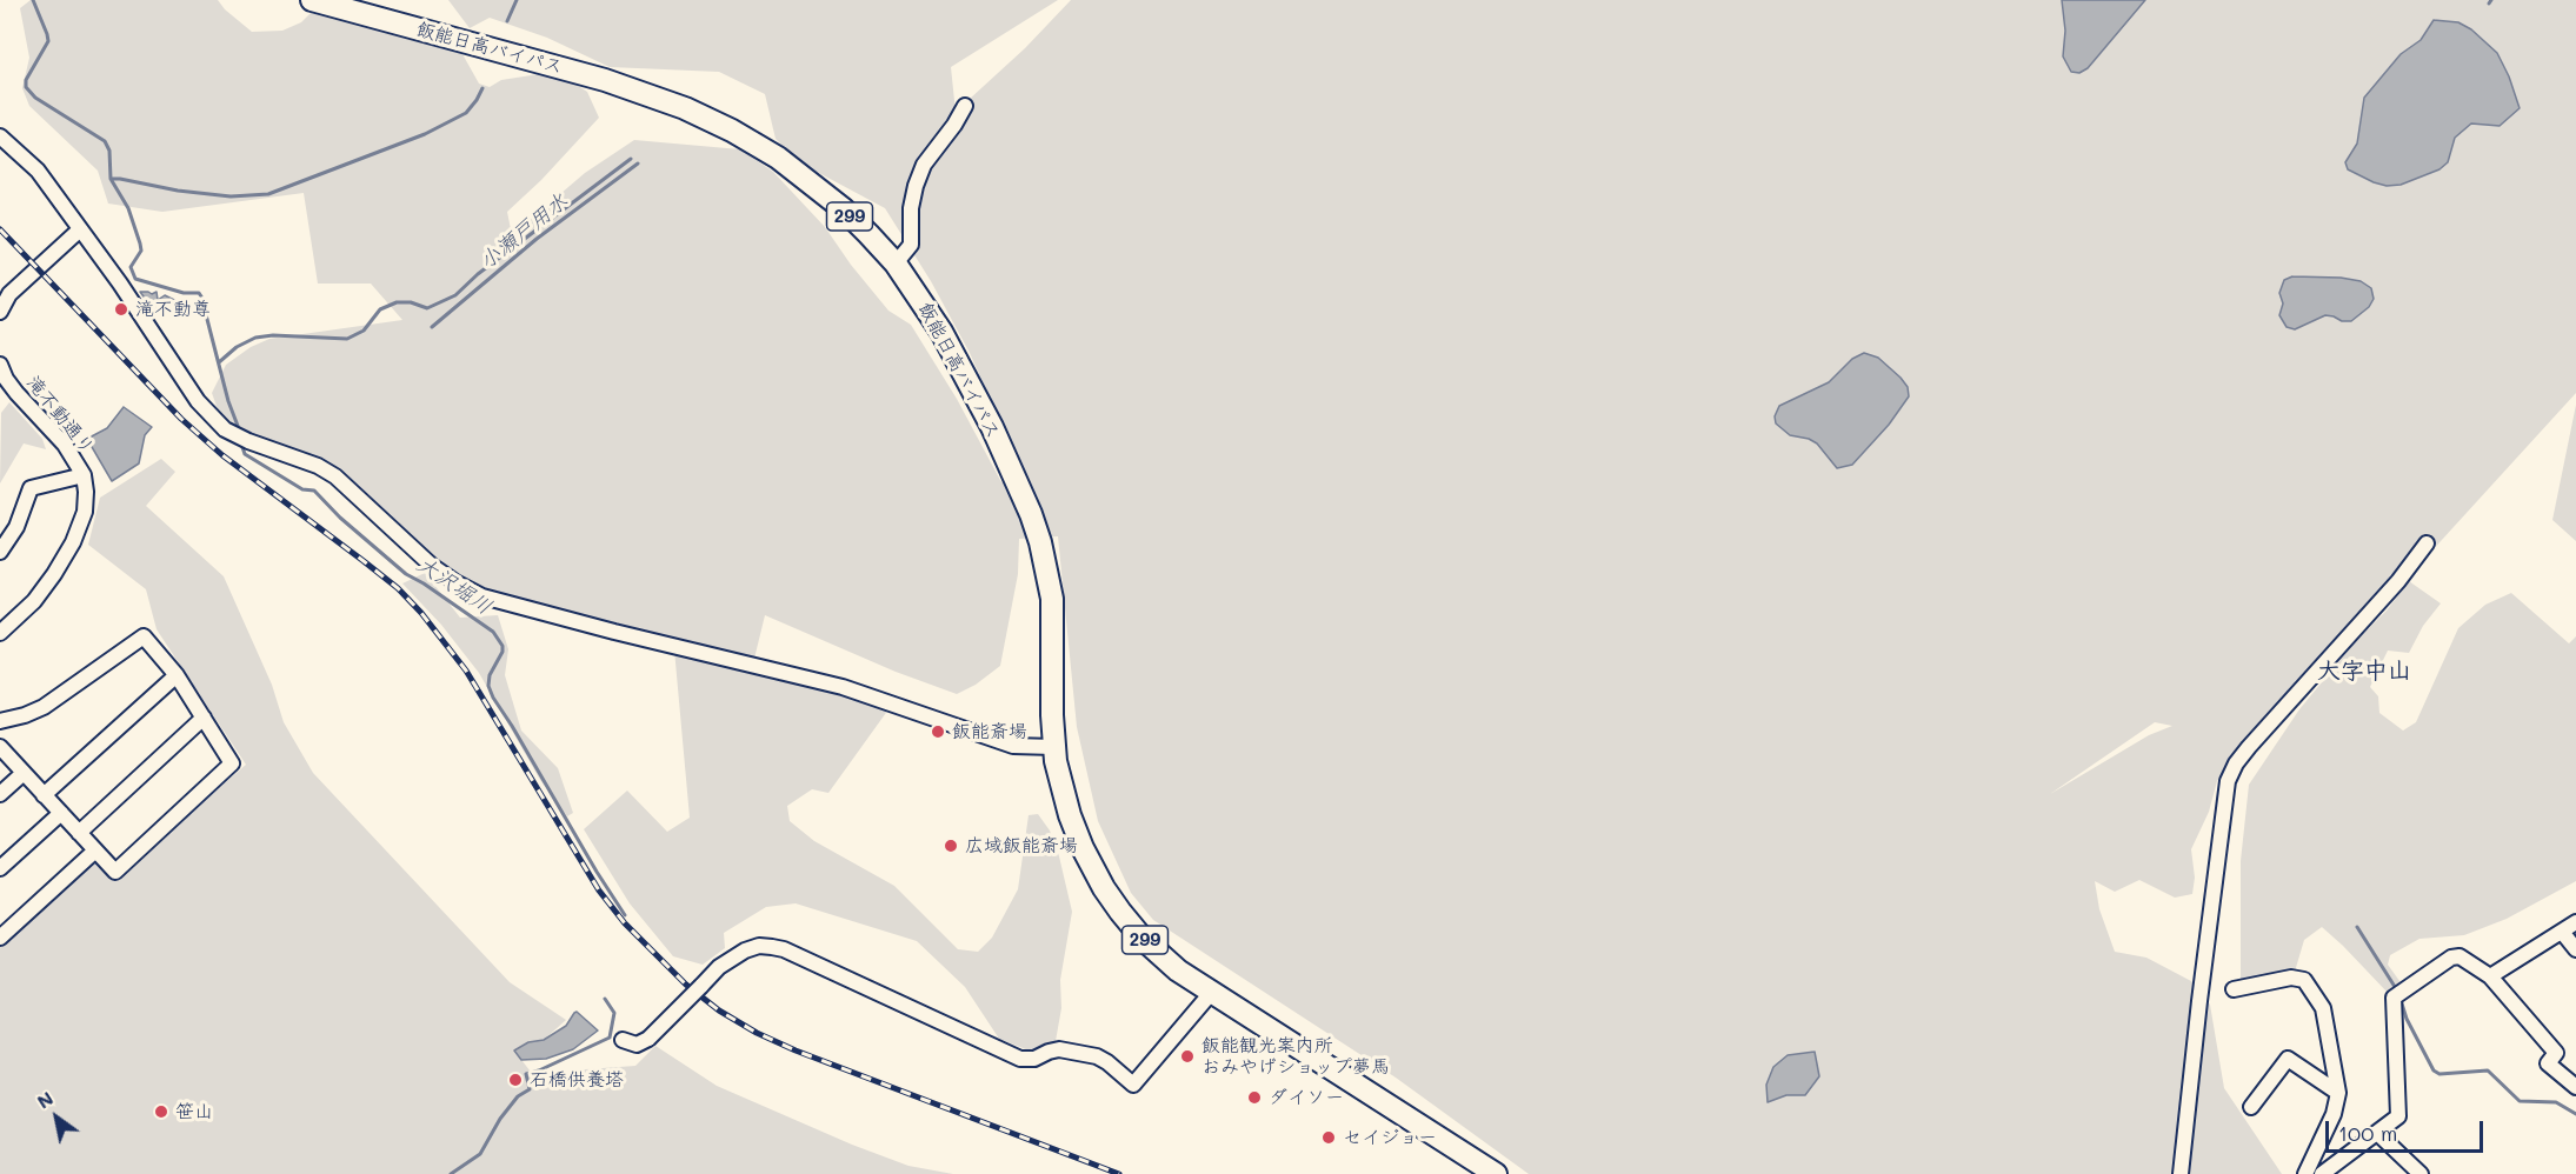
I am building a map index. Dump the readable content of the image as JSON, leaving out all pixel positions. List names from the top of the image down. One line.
{"streets":{"highway":["飯能日高バイパス","299"],"street":["滝不動通り"]},"crossings":[["飯能日高バイパス","299"]],"districts":["大字中山"],"water":["小瀬戸用水","大沢堀川"],"places":["滝不動尊","飯能斎場","広域飯能斎場","飯能観光案内所 おみやげショップ夢馬","石橋供養塔","ダイソー","笹山","セイジョー"],"scale_bar":"100 m","north":"top left"}
